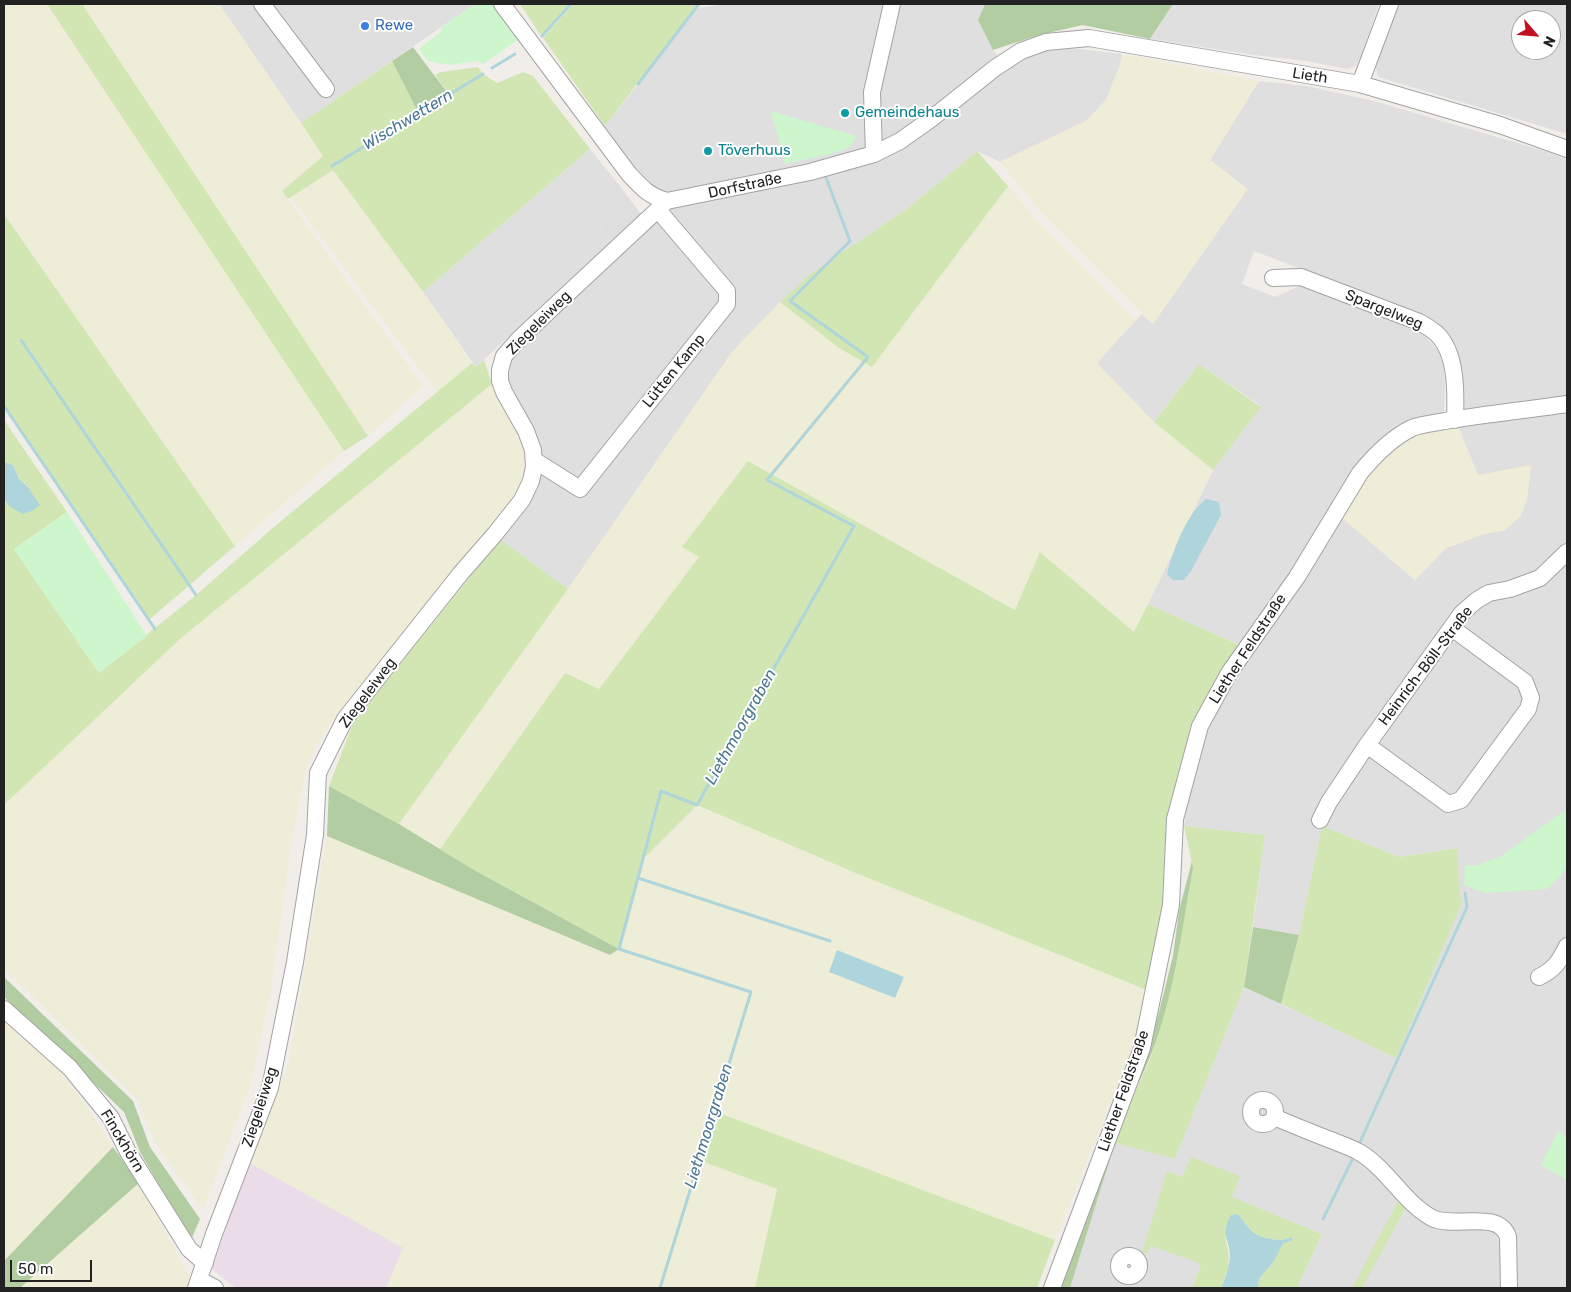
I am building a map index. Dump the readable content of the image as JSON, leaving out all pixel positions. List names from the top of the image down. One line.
{"streets":{"street":["Lieth","Dorfstraße","Spargelweg","Ziegeleiweg","Lütten Kamp","Liether Feldstraße","Heinrich-Böll-Straße","Finckhörn"]},"crossings":[["Lieth","Dorfstraße"],["Dorfstraße","Ziegeleiweg"],["Dorfstraße","Lütten Kamp"],["Spargelweg","Liether Feldstraße"],["Ziegeleiweg","Lütten Kamp"],["Ziegeleiweg","Finckhörn"]],"water":["Wischwettern","Liethmoorgraben"],"places":["Rewe","Gemeindehaus","Töverhuus"],"scale_bar":"50 m","north":"bottom right"}
